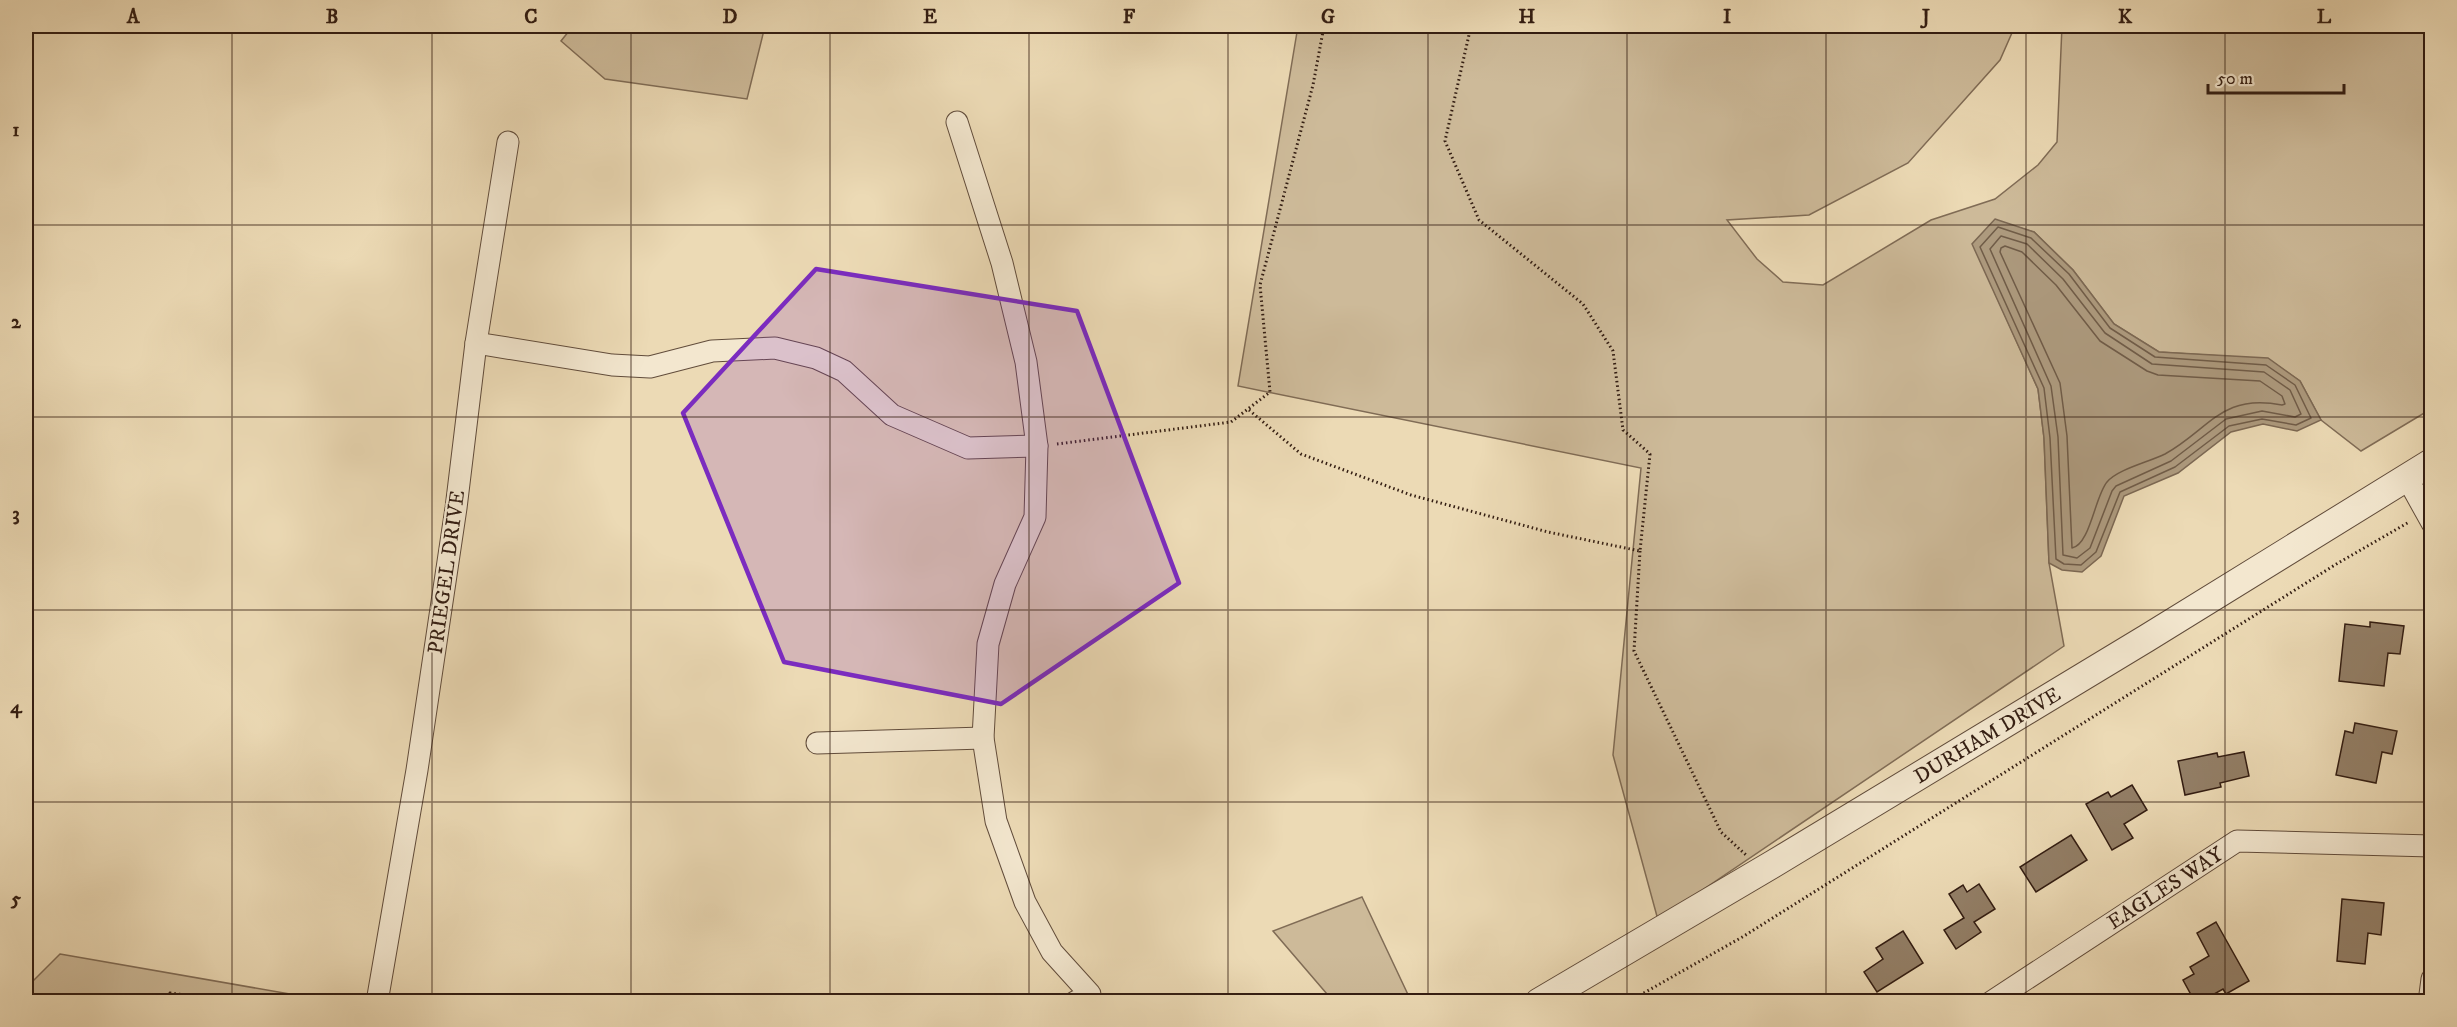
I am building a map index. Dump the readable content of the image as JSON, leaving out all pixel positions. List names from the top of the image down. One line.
{"streets":{"street":["PRIEGEL DRIVE","DURHAM DRIVE","EAGLES WAY"]},"scale_bar":"50 m","grid":{"columns":["A","B","C","D","E","F","G","H","I","J","K","L"],"rows":["1","2","3","4","5"]}}
